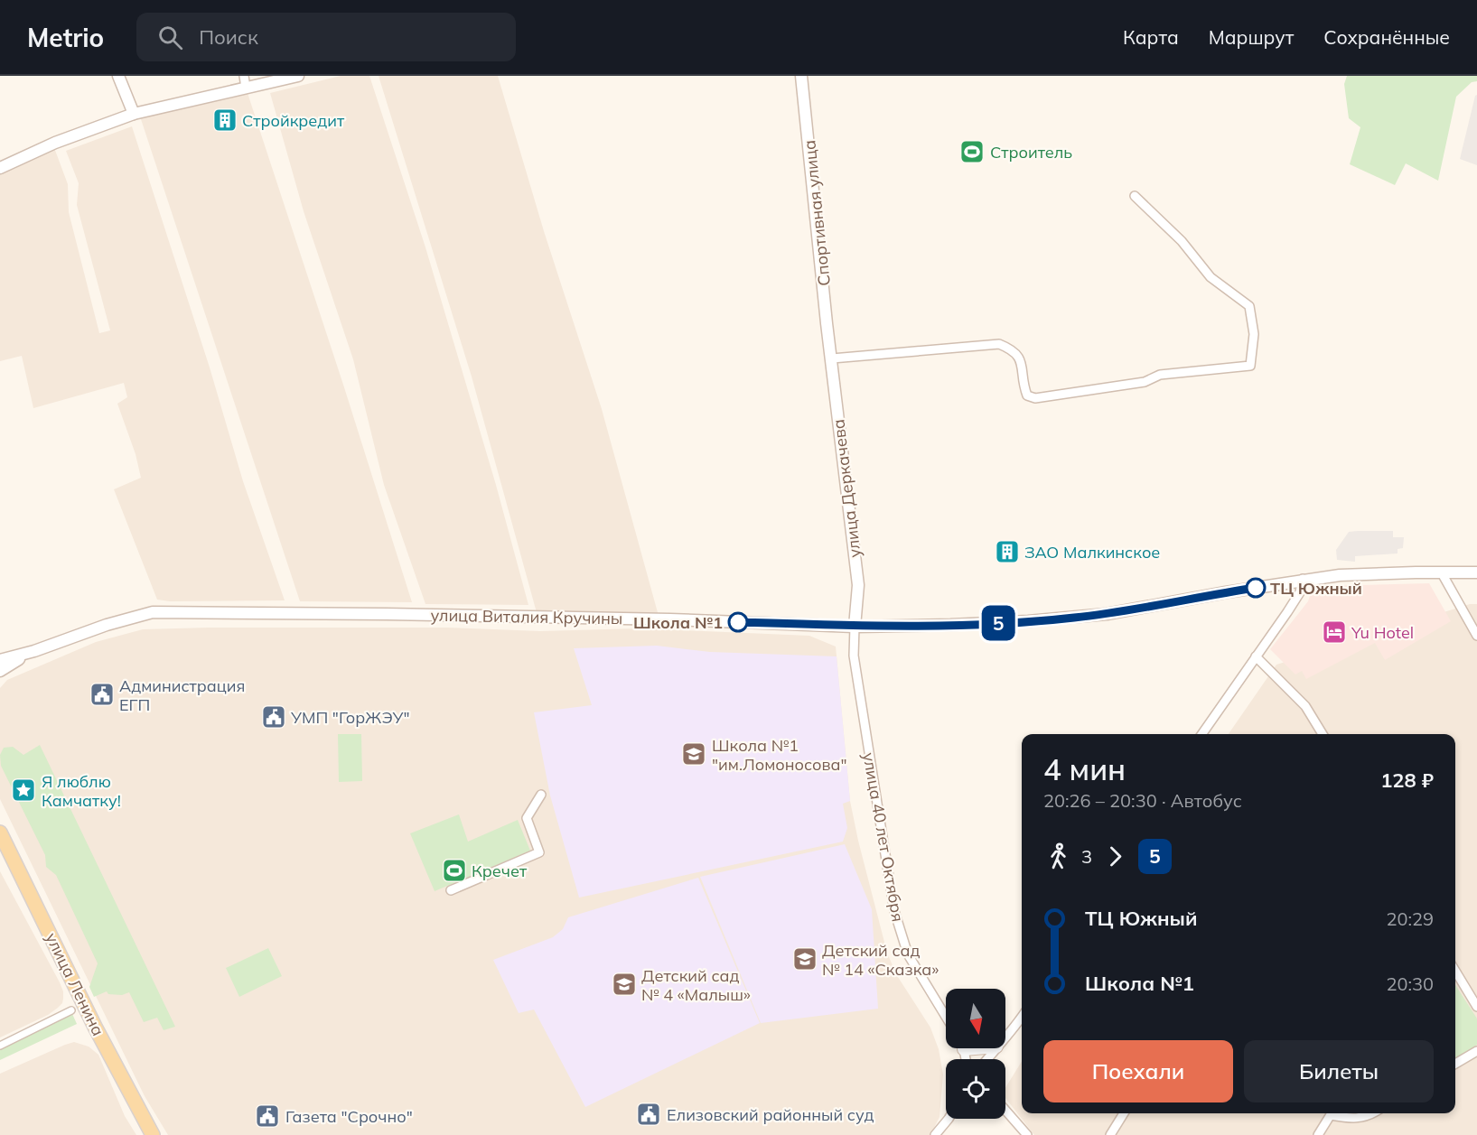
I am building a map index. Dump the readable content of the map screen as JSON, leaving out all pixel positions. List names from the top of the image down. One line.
{"streets":{"main road":["улица Ленина"],"street":["Спортивная улица","улица Деркачева","улица Виталия Кручины","улица 40 лет Октября"]},"crossings":[["Спортивная улица","улица Деркачева"],["улица Деркачева","улица Виталия Кручины"],["улица Деркачева","улица 40 лет Октября"],["улица Виталия Кручины","улица 40 лет Октября"]],"places":{"building":["Стройкредит","ЗАО Малкинское"],"sports":["Строитель","Кречет"],"other":["ТЦ Южный","Школа №1"],"hotel":["Yu Hotel"],"public building":["Администрация ЕГП","УМП \"ГорЖЭУ\"","Елизовский районный суд","Газета \"Срочно\""],"school or university":["Школа №1 \"им.Ломоносова\"","Детский сад № 14 «Сказка»","Детский сад № 4 «Малыш»"],"place":["Я люблю Камчатку!"]},"lines":["bus line 5"],"north":"bottom","page":{"header":"Metrio","search":"Поиск","nav":["Карта","Маршрут","Сохранённые"],"on_map":"5","heading":["4 мин","20:26 – 20:30 · Автобус","128 ₽"],"legs":["3","5"],"list":[{"name":"ТЦ Южный","value":"20:29"},{"name":"Школа №1","value":"20:30"}],"buttons":["Поехали","Билеты"]}}
